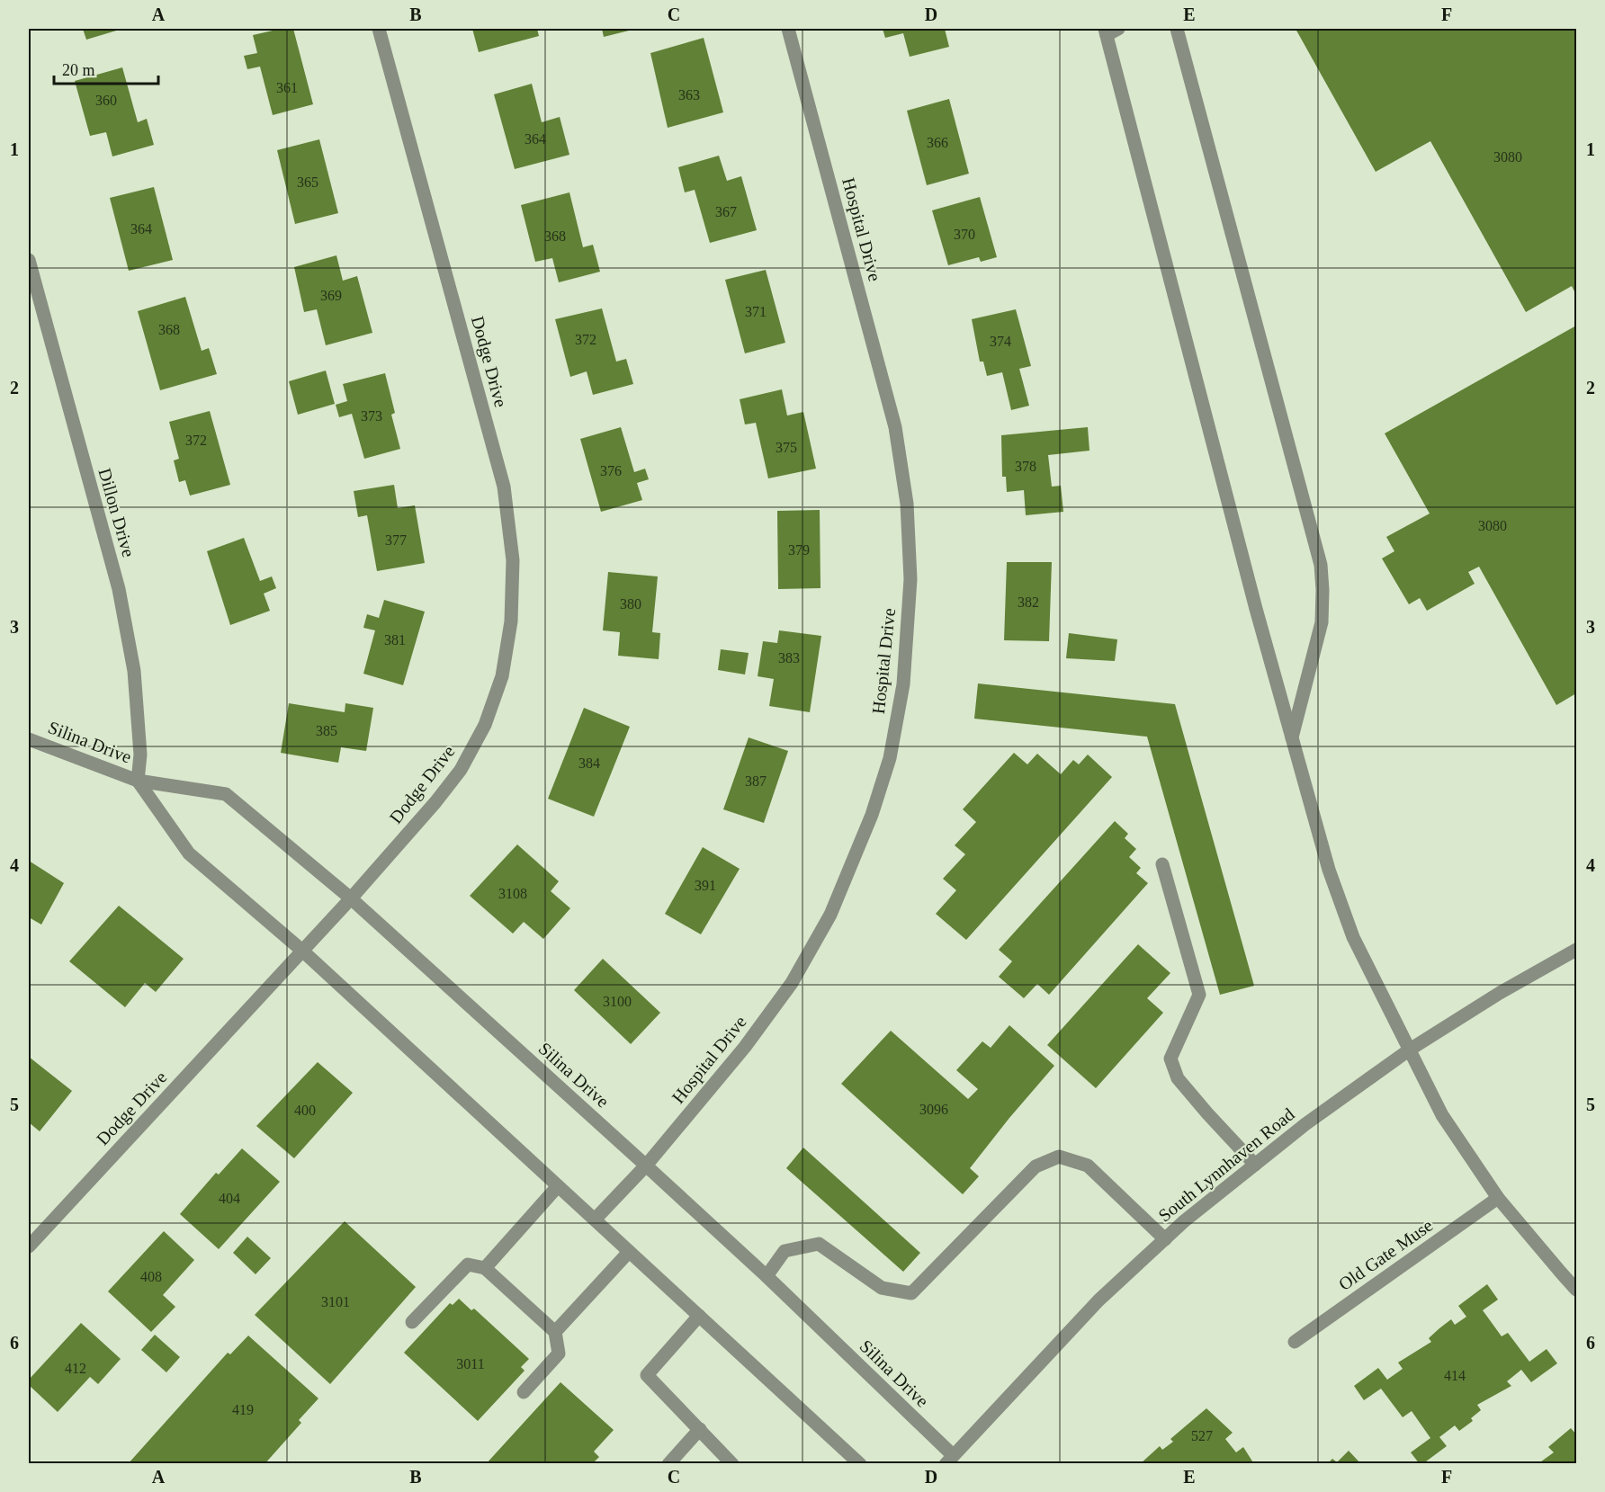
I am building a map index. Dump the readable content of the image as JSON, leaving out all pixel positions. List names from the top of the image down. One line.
{"streets":{"street":["Hospital Drive","Dodge Drive","Dillon Drive","Silina Drive","South Lynnhaven Road","Old Gate Muse"]},"crossings":[["Hospital Drive","Silina Drive"],["Dodge Drive","Silina Drive"],["Dillon Drive","Silina Drive"],["Silina Drive","South Lynnhaven Road"]],"house_numbers":["361","363","360","364","366","3080","365","367","364","370","368","369","371","368","372","374","373","372","375","378","376","3080","377","379","382","380","381","383","385","384","387","391","3108","3100","3096","400","404","408","3101","3011","412","414","419","527"],"scale_bar":"20 m","grid":{"columns":["A","B","C","D","E","F"],"rows":["1","2","3","4","5","6"]}}
